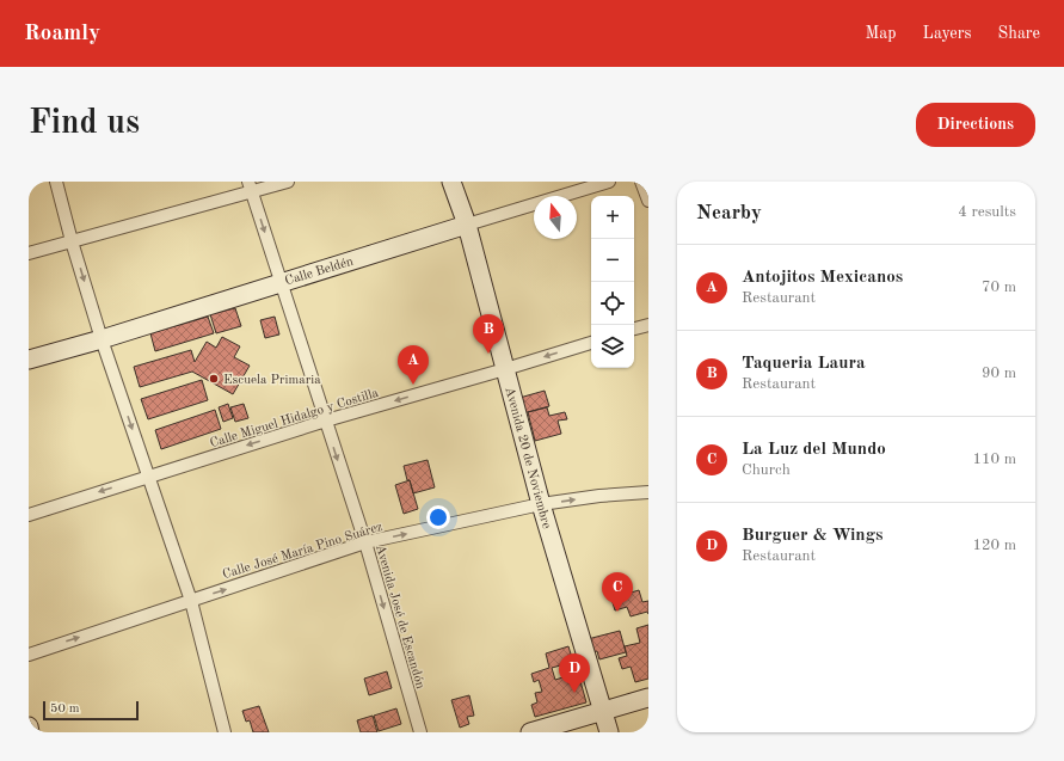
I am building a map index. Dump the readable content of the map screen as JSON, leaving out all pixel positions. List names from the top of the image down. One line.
{"streets":{"street":["Calle Beldén","Calle Miguel Hidalgo y Costilla","Avenida 20 de Noviembre","Calle José María Pino Suárez","Avenida José de Escandón"]},"crossings":[["Calle Beldén","Avenida 20 de Noviembre"],["Calle Beldén","Avenida José de Escandón"],["Calle Miguel Hidalgo y Costilla","Avenida 20 de Noviembre"],["Calle Miguel Hidalgo y Costilla","Avenida José de Escandón"],["Avenida 20 de Noviembre","Calle José María Pino Suárez"],["Calle José María Pino Suárez","Avenida José de Escandón"]],"one_way":["Calle Miguel Hidalgo y Costilla","Calle José María Pino Suárez","Avenida José de Escandón"],"places":["Escuela Primaria"],"scale_bar":"50 m","north":"top","page":{"header":"Roamly","nav":["Map","Layers","Share"],"buttons":"Directions","title":"Find us","heading":["Nearby","4 results"],"map_buttons":["+","−"],"list":[{"mark":"A","name":"Antojitos Mexicanos","note":"Restaurant","value":"70 m"},{"mark":"B","name":"Taqueria Laura","note":"Restaurant","value":"90 m"},{"mark":"C","name":"La Luz del Mundo","note":"Church","value":"110 m"},{"mark":"D","name":"Burguer & Wings","note":"Restaurant","value":"120 m"}],"pins":["B","A","C","D"],"scale":"50 m"}}
